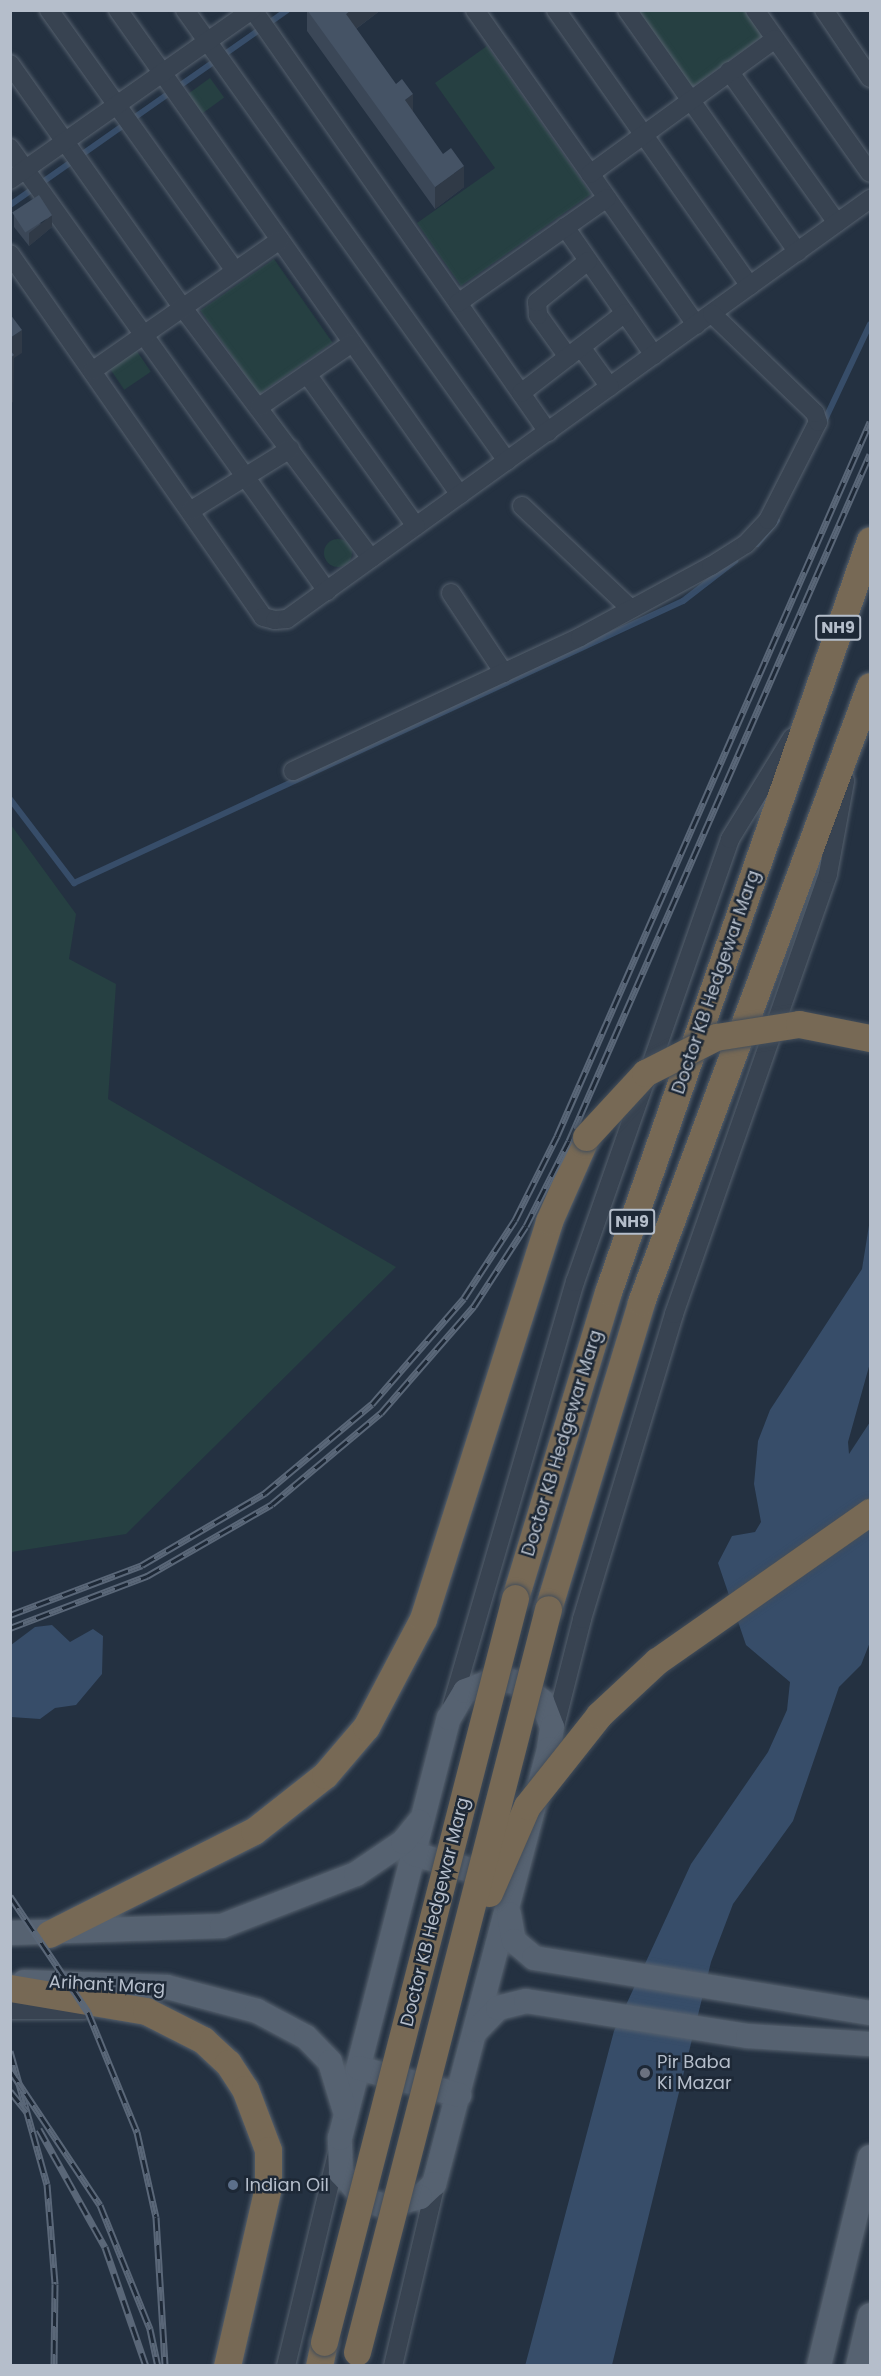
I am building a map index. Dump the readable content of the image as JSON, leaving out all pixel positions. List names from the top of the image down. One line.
{"streets":{"highway":["NH9","Doctor KB Hedgewar Marg"],"main road":["Arihant Marg"]},"places":["Pir Baba Ki Mazar","Indian Oil"]}
